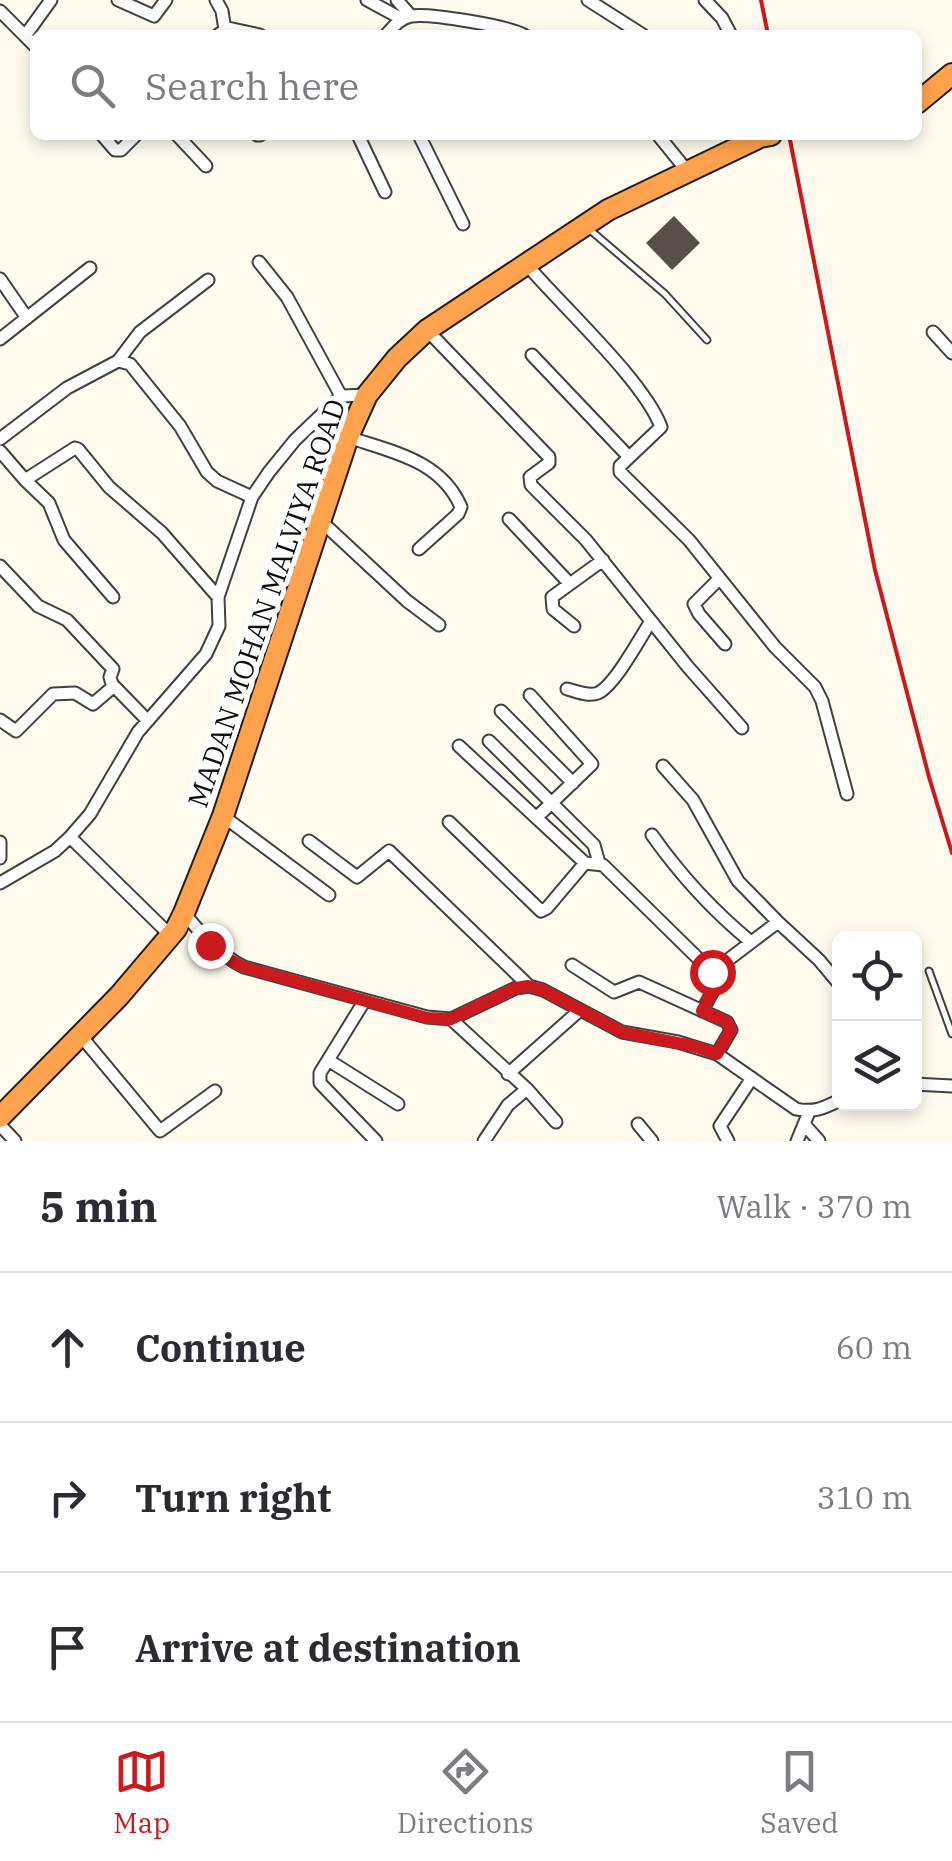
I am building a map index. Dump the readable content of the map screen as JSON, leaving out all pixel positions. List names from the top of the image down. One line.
{"streets":{"highway":["MADAN MOHAN MALVIYA ROAD"]},"page":{"search":"Search here","heading":["5 min","Walk · 370 m"],"list":[["Continue","60 m"],["Turn right","310 m"],"Arrive at destination"],"nav":["Map","Directions","Saved"]}}
